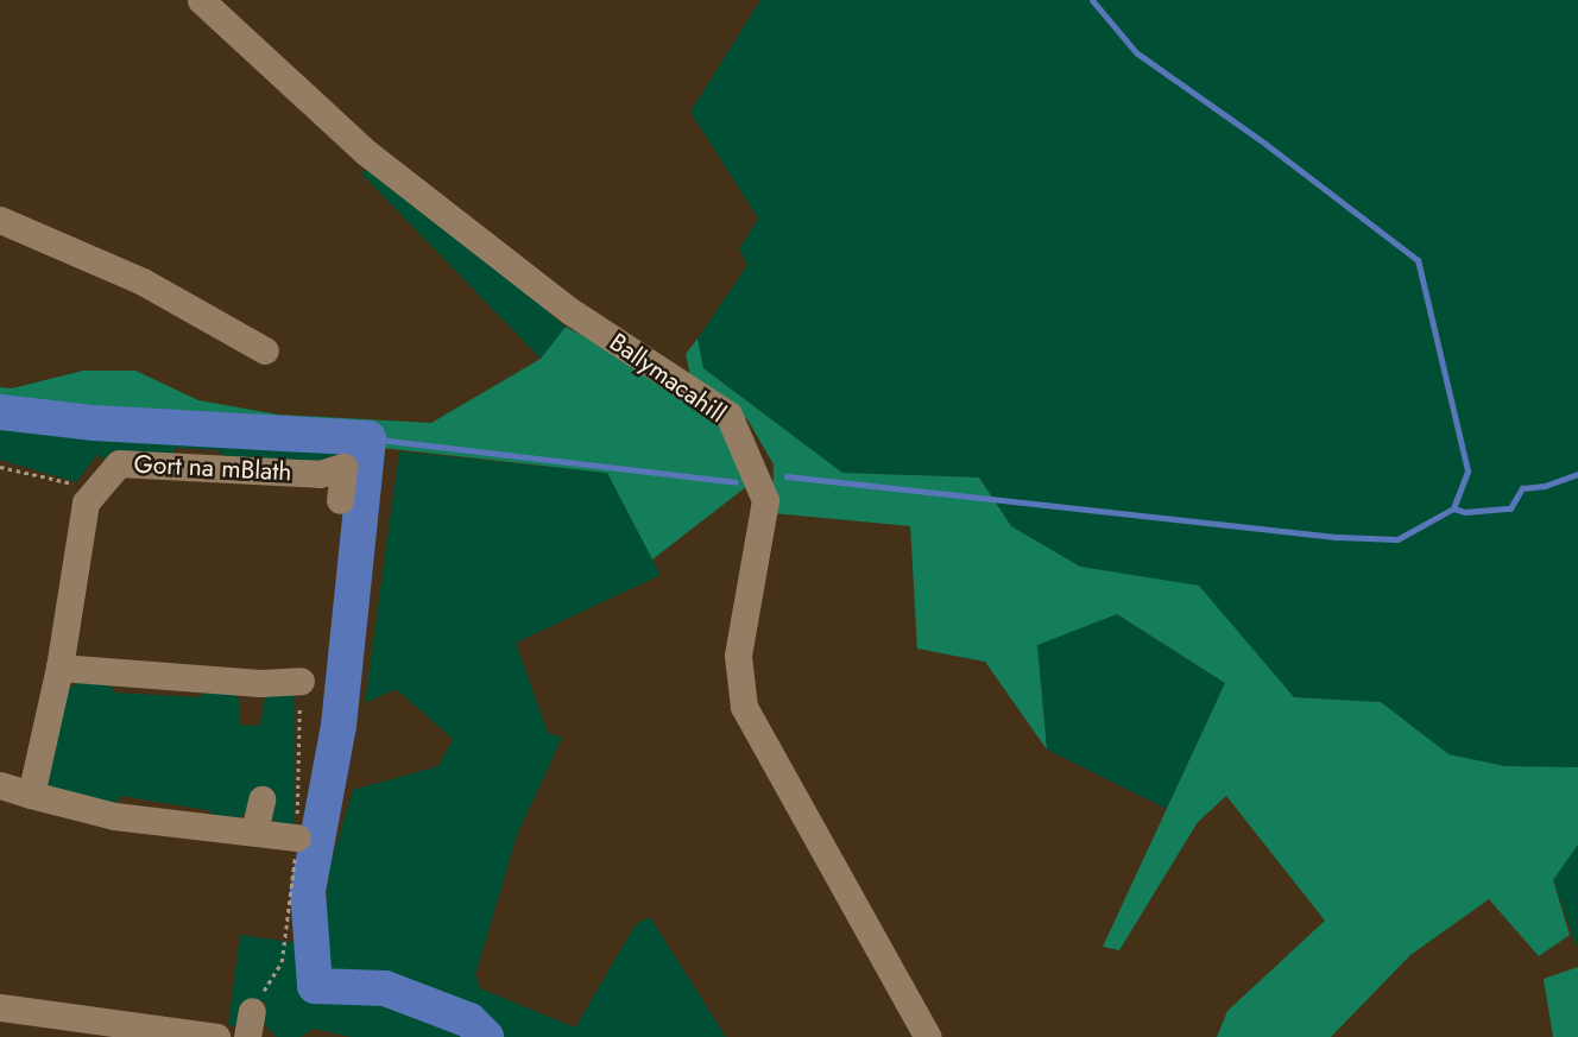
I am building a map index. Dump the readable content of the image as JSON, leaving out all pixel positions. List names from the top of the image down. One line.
{"streets":{"street":["Ballymacahill","Gort na mBlath"]}}
